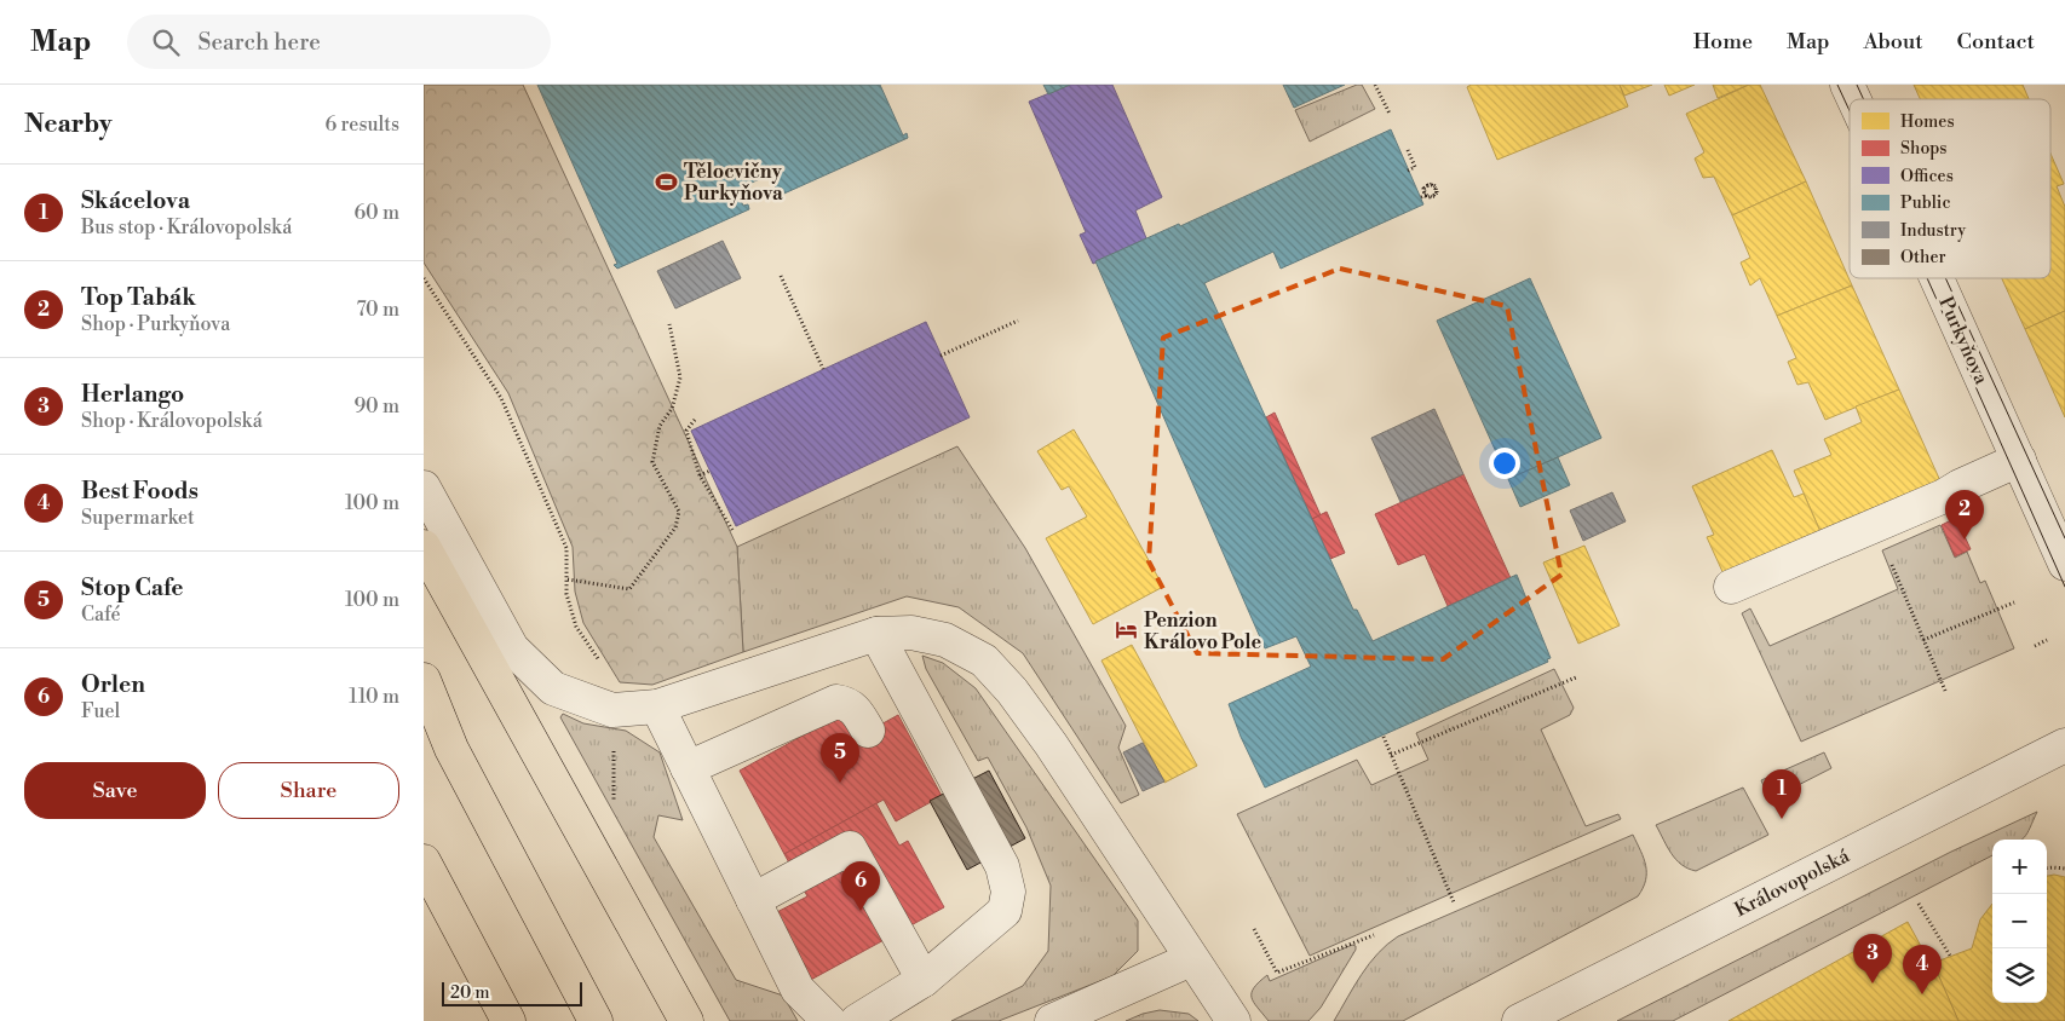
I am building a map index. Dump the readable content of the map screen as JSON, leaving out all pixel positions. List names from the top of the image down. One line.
{"streets":{"street":["Purkyňova","Královopolská"]},"places":{"sports":["Tělocvičny Purkyňova"],"hotel":["Penzion Královo Pole"]},"legend":["Homes","Shops","Offices","Public","Industry","Other"],"scale_bar":"20 m","page":{"header":"Map","search":"Search here","nav":["Home","Map","About","Contact"],"heading":["Nearby","6 results"],"list":[{"mark":"1","name":"Skácelova","note":"Bus stop · Královopolská","value":"60 m"},{"mark":"2","name":"Top Tabák","note":"Shop · Purkyňova","value":"70 m"},{"mark":"3","name":"Herlango","note":"Shop · Královopolská","value":"90 m"},{"mark":"4","name":"Best Foods","note":"Supermarket","value":"100 m"},{"mark":"5","name":"Stop Cafe","note":"Café","value":"100 m"},{"mark":"6","name":"Orlen","note":"Fuel","value":"110 m"}],"pins":["2","5","1","6","3","4"],"buttons":["Save","Share"],"map_buttons":["+","−"],"scale":"20 m"}}
